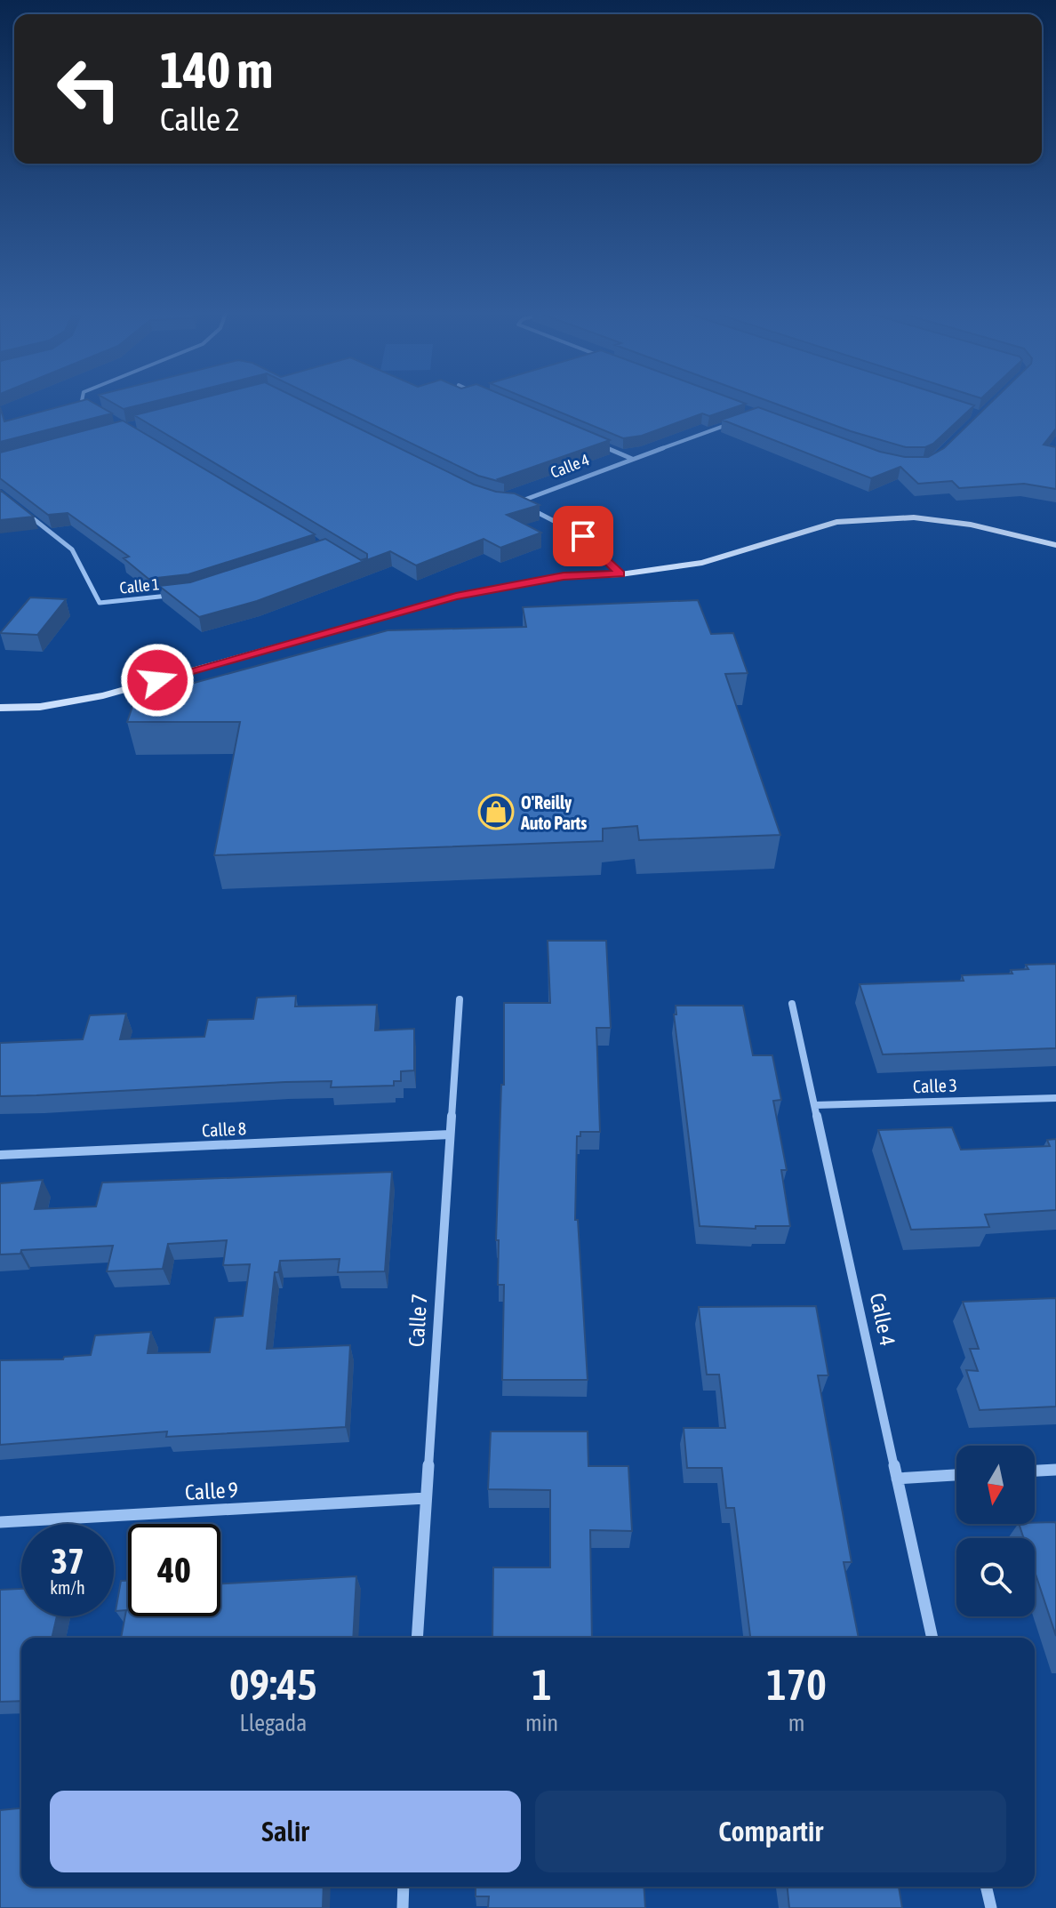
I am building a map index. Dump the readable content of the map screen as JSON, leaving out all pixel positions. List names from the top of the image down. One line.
{"streets":{"street":["Calle 4","Calle 1","Calle 3","Calle 8","Calle 7","Calle 9"]},"crossings":[["Calle 4","Calle 3"],["Calle 8","Calle 7"],["Calle 7","Calle 9"]],"places":{"shop":["O'Reilly Auto Parts"]},"north":"bottom","page":{"turn":["140 m","Calle 2"],"speed":"37 km/h","limit":"40","eta":["09:45","Llegada","1","min","170","m"],"buttons":["Salir","Compartir"]}}
